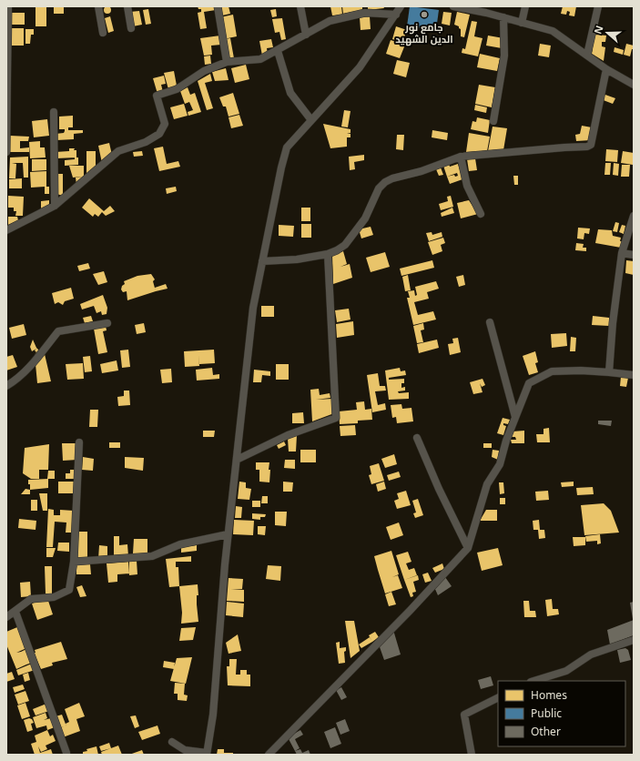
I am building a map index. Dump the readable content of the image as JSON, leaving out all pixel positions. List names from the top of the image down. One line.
{"places":["جامع نور الدين الشهيد"],"legend":["Homes","Public","Other"],"north":"left"}
